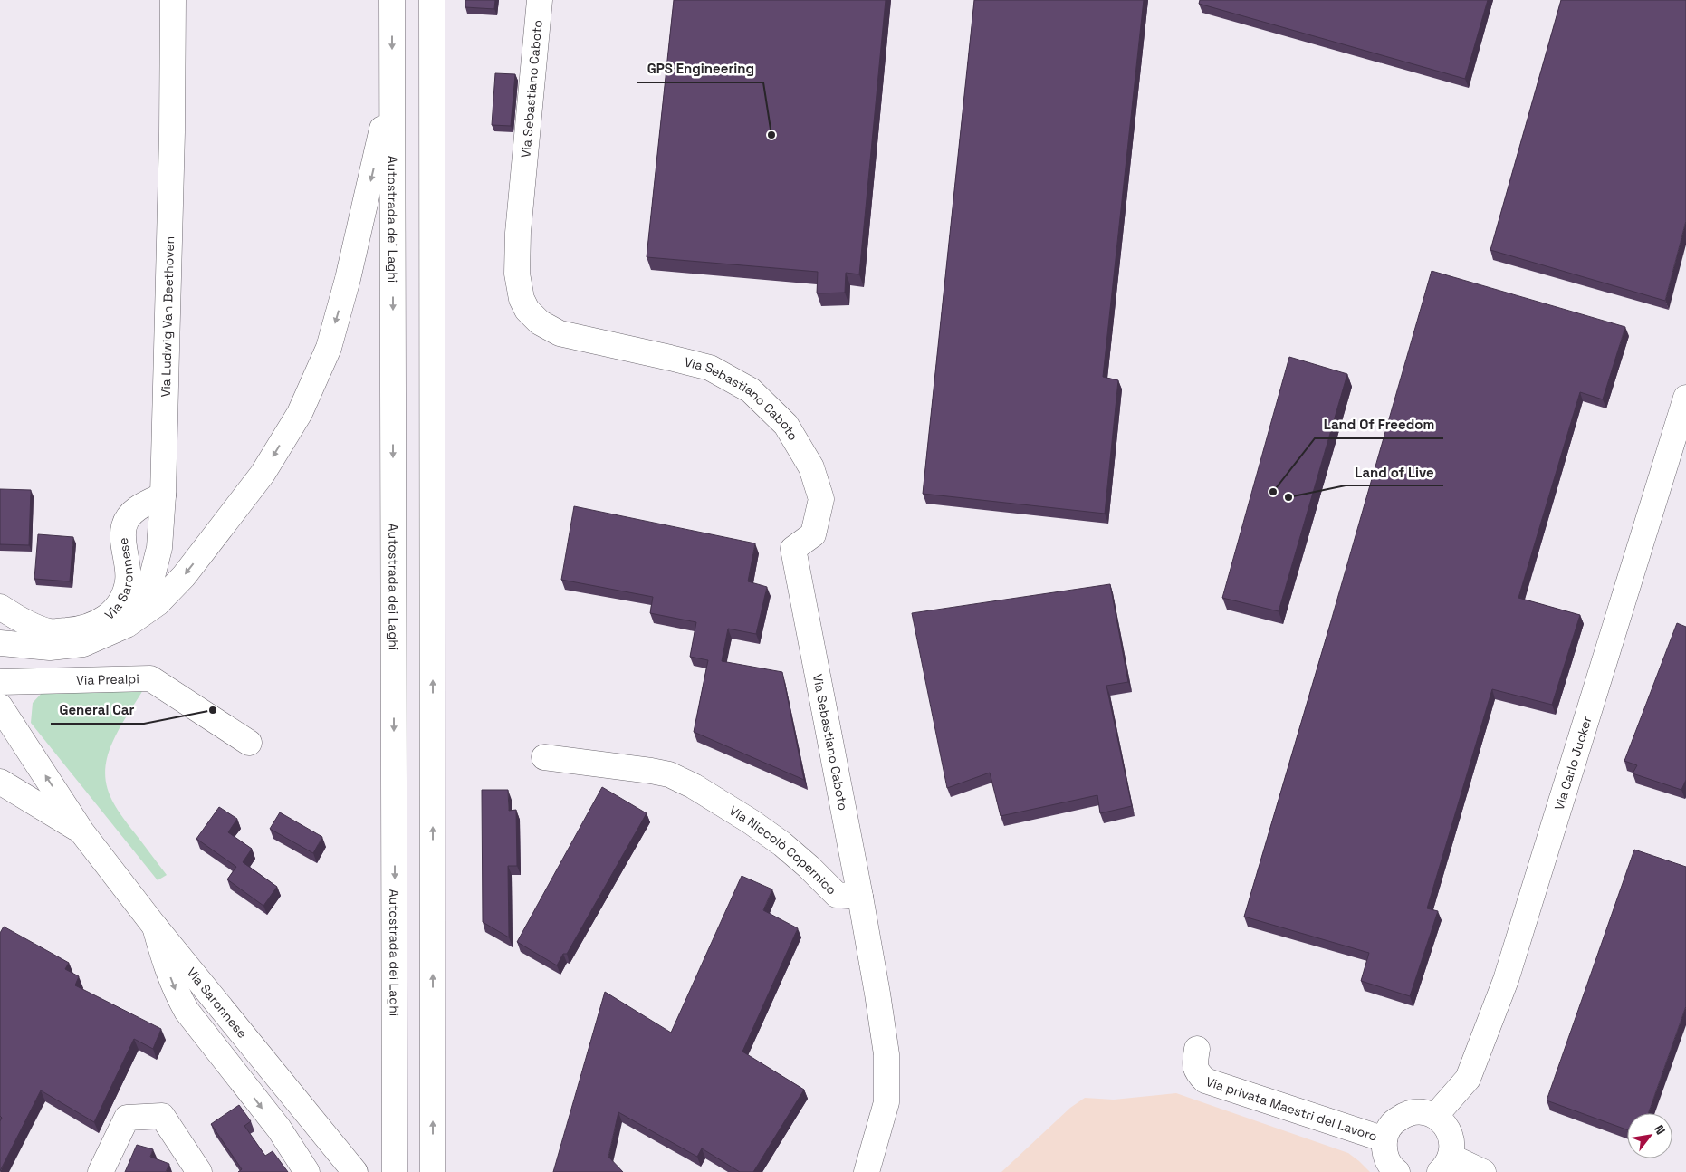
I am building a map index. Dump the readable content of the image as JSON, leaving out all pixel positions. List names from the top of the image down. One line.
{"streets":{"main road":["Via Sebastiano Caboto","Autostrada dei Laghi","Via Ludwig Van Beethoven","Via Saronnese","Via Prealpi","Via Carlo Jucker","Via Niccolò Copernico","Via privata Maestri del Lavoro"]},"crossings":[["Via Sebastiano Caboto","Via Niccolò Copernico"],["Via Ludwig Van Beethoven","Via Saronnese"]],"places":["GPS Engineering","Land Of Freedom","Land of Live","General Car"],"north":"top right"}
